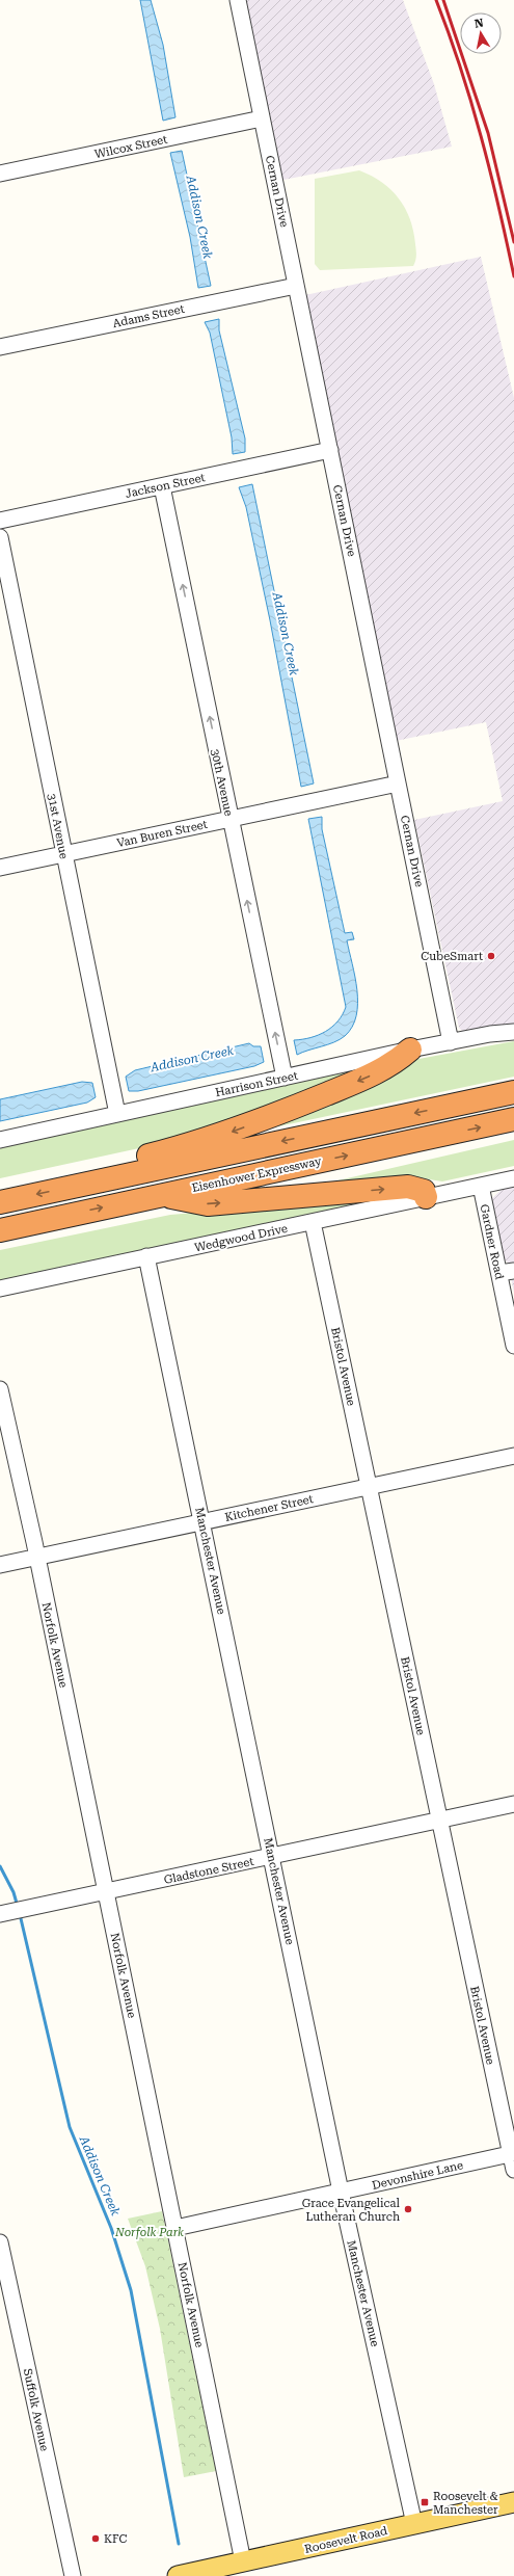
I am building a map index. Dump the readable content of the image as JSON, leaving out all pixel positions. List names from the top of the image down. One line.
{"streets":{"highway":["Eisenhower Expressway"],"main road":["Roosevelt Road"],"street":["Wilcox Street","Cernan Drive","Adams Street","Jackson Street","30th Avenue","31st Avenue","Van Buren Street","Harrison Street","Wedgwood Drive","Gardner Road","Bristol Avenue","Kitchener Street","Manchester Avenue","Norfolk Avenue","Gladstone Street","Devonshire Lane","Suffolk Avenue"]},"crossings":[["Wilcox Street","Cernan Drive"],["Cernan Drive","Adams Street"],["Cernan Drive","Jackson Street"],["Cernan Drive","Van Buren Street"],["Cernan Drive","Harrison Street"],["Jackson Street","30th Avenue"],["30th Avenue","Van Buren Street"],["30th Avenue","Harrison Street"],["31st Avenue","Van Buren Street"],["31st Avenue","Harrison Street"],["Wedgwood Drive","Gardner Road"],["Wedgwood Drive","Bristol Avenue"],["Wedgwood Drive","Manchester Avenue"],["Bristol Avenue","Kitchener Street"],["Bristol Avenue","Gladstone Street"],["Bristol Avenue","Devonshire Lane"],["Kitchener Street","Manchester Avenue"],["Kitchener Street","Norfolk Avenue"],["Manchester Avenue","Gladstone Street"],["Manchester Avenue","Devonshire Lane"],["Manchester Avenue","Roosevelt Road"],["Norfolk Avenue","Gladstone Street"],["Norfolk Avenue","Devonshire Lane"],["Norfolk Avenue","Roosevelt Road"]],"one_way":["30th Avenue"],"water":["Addison Creek"],"parks":["Norfolk Park"],"places":{"other":["CubeSmart","Grace Evangelical Lutheran Church","KFC"],"transit":["Roosevelt & Manchester"]},"north":"top"}
